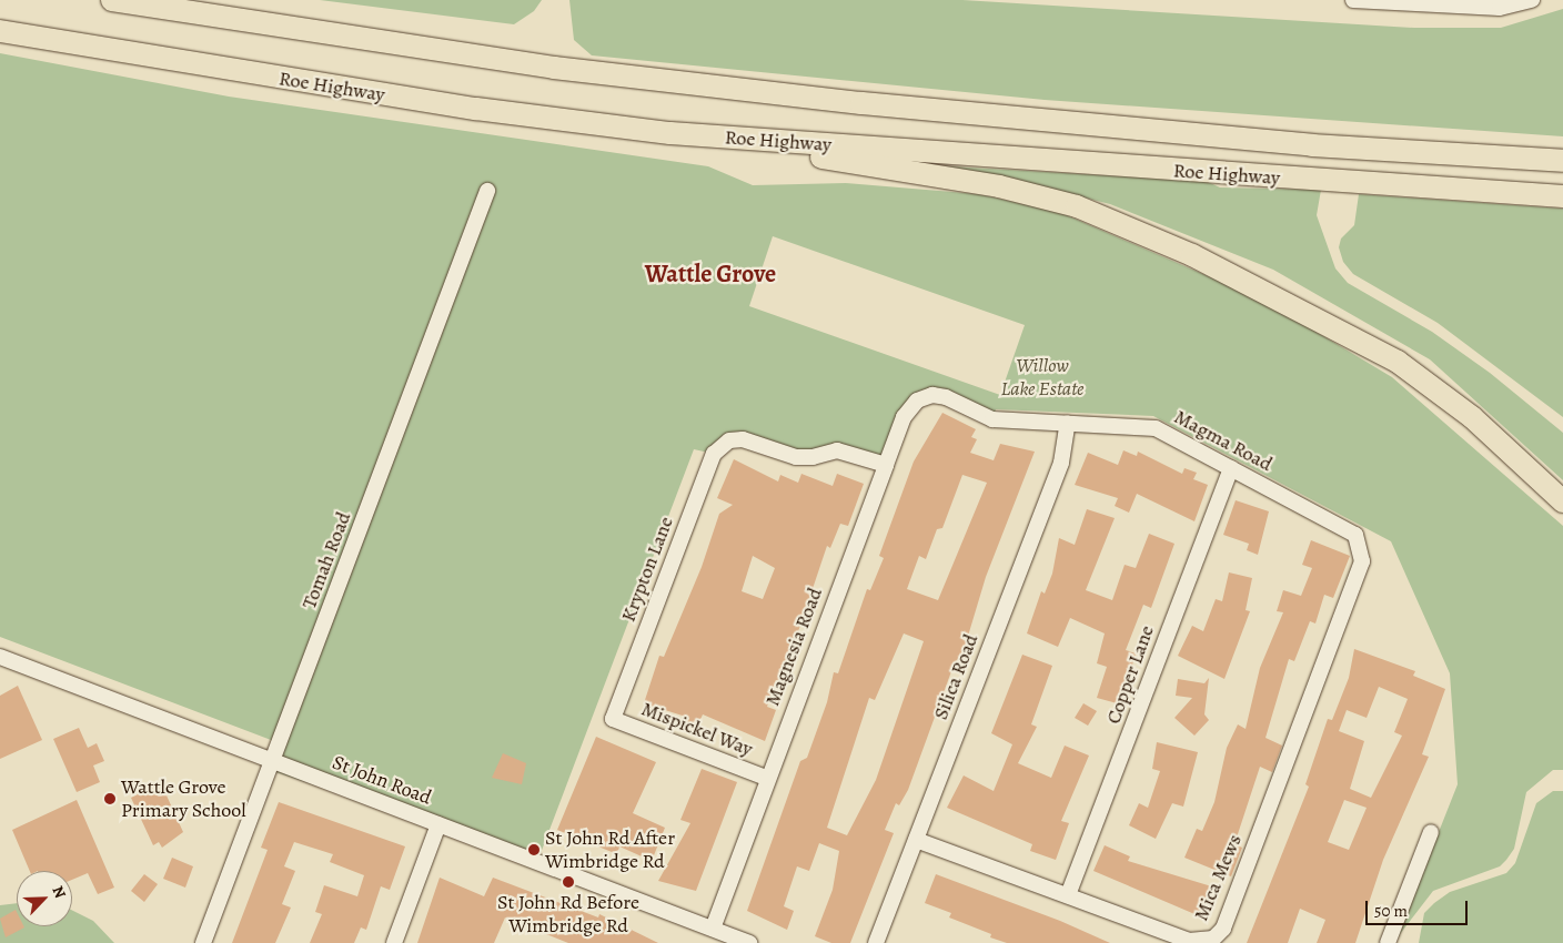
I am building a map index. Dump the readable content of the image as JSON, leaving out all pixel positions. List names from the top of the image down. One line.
{"streets":{"highway":["Roe Highway"],"street":["Magma Road","Tomah Road","Krypton Lane","Magnesia Road","Copper Lane","Silica Road","Mispickel Way","St John Road","Mica Mews"]},"crossings":[["Magma Road","Magnesia Road"],["Magma Road","Copper Lane"],["Magma Road","Silica Road"],["Magma Road","Mica Mews"],["Tomah Road","St John Road"],["Krypton Lane","Magnesia Road"],["Krypton Lane","Mispickel Way"],["Magnesia Road","Mispickel Way"],["Magnesia Road","St John Road"],["Copper Lane","Mica Mews"],["Silica Road","Mica Mews"]],"districts":["Wattle Grove"],"parks":["Willow Lake Estate"],"places":["Wattle Grove Primary School","St John Rd After Wimbridge Rd","St John Rd Before Wimbridge Rd"],"scale_bar":"50 m","north":"top right"}
